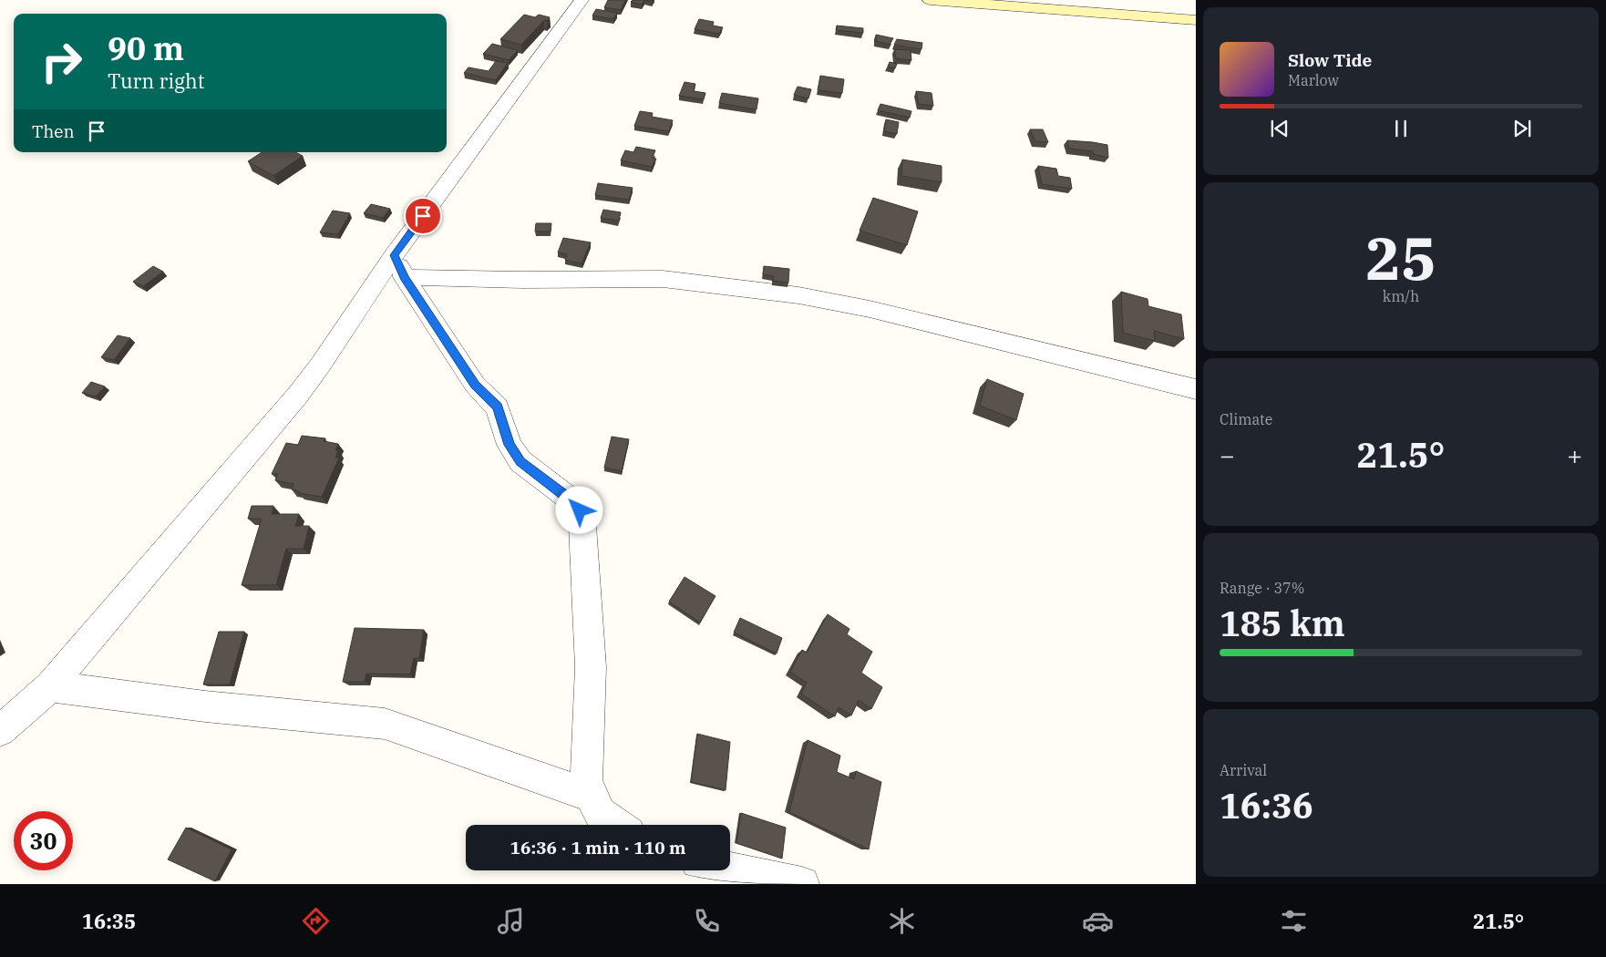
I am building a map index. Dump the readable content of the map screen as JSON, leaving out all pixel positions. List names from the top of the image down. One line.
{"page":{"turn":["90 m","Turn right"],"song":["Slow Tide","Marlow"],"then":"Then","tile":[["25","km/h"],"Climate",["Range · 37%","185 km"],["Arrival","16:36"]],"heat":["−","21.5°","+"],"limit":"30","trip":"16:36 · 1 min · 110 m","tabs":["16:35","21.5°"]}}
